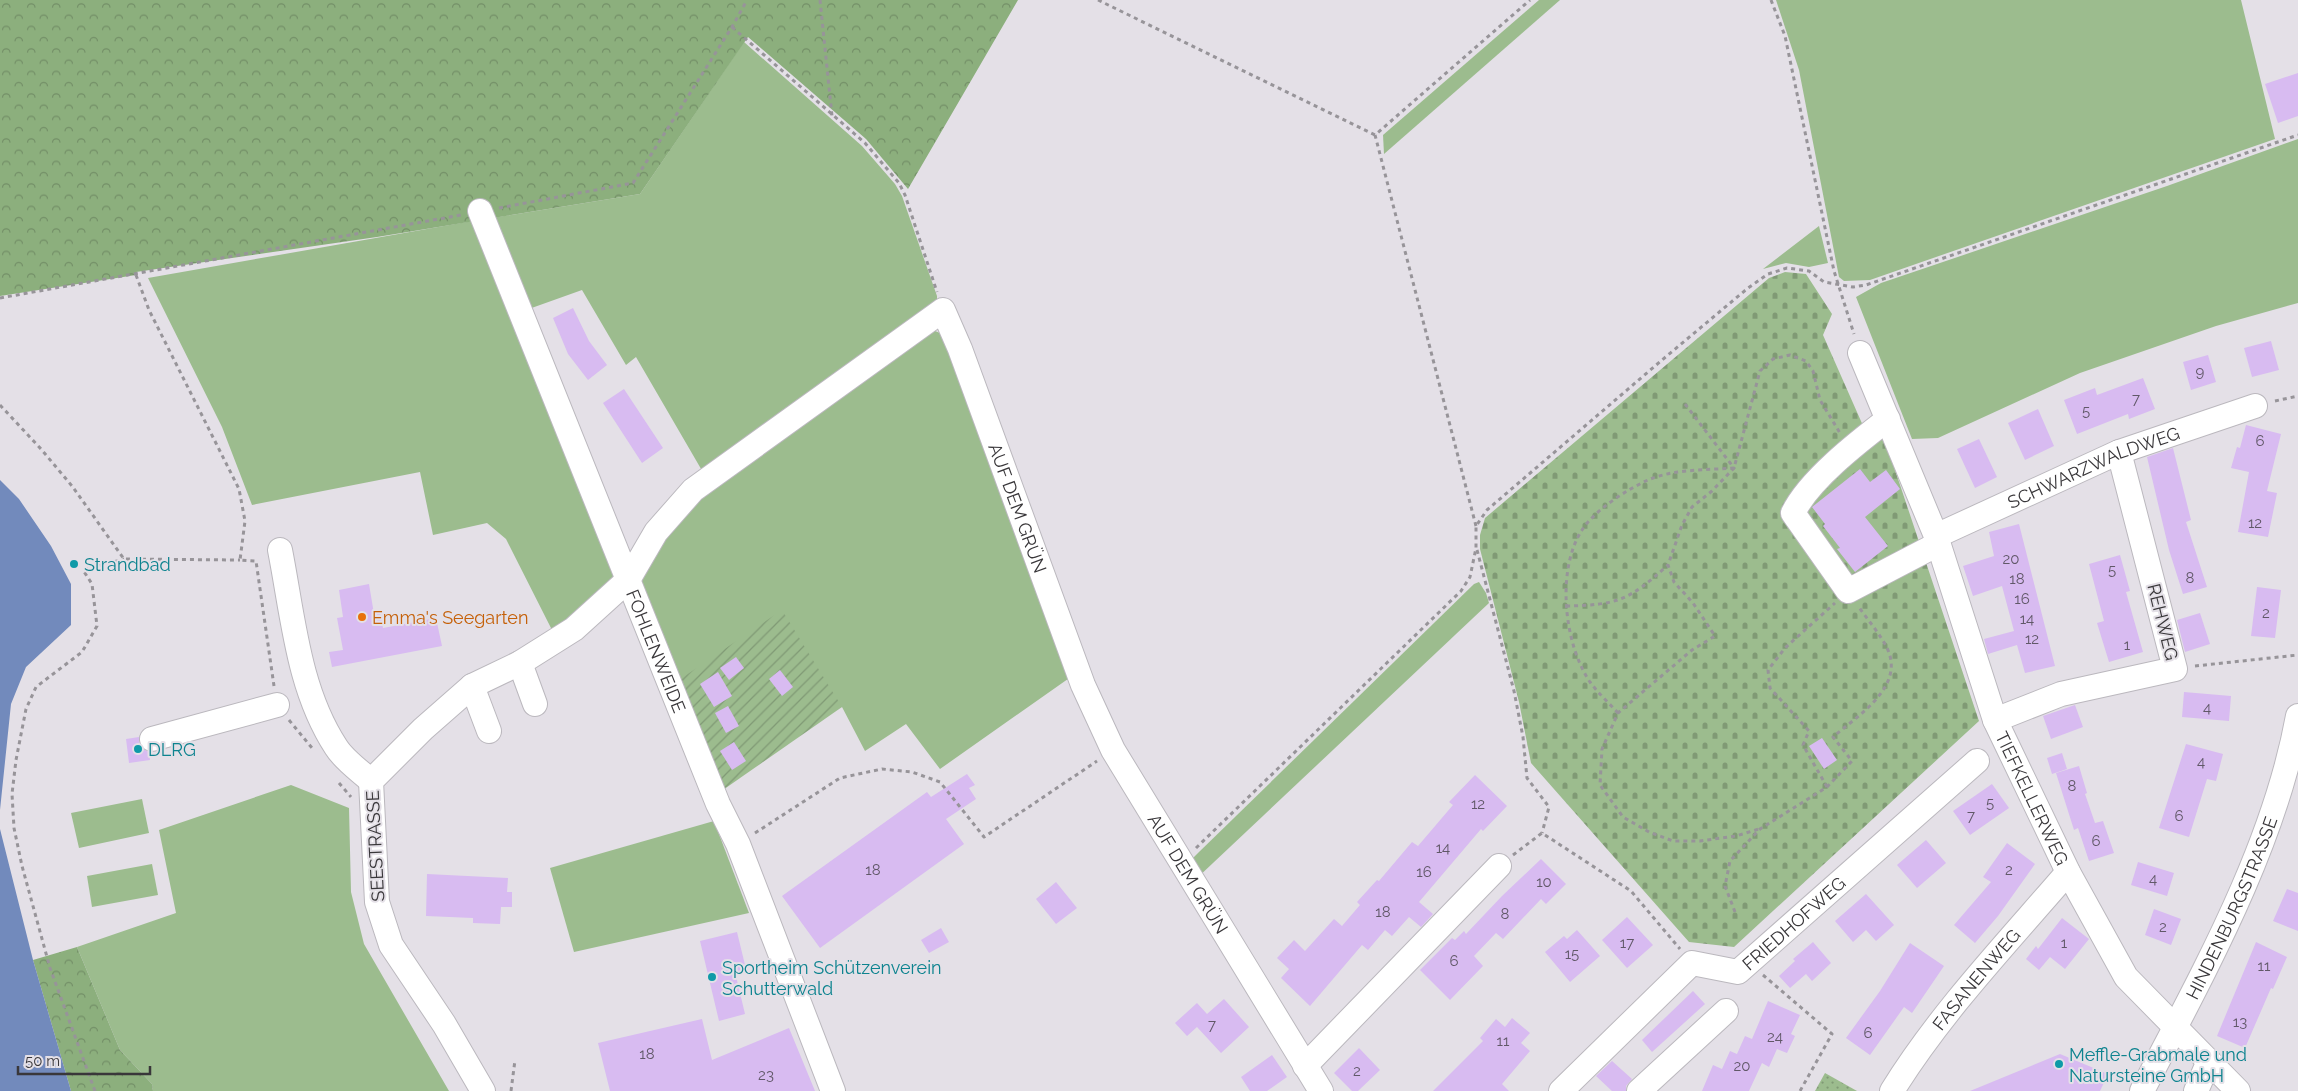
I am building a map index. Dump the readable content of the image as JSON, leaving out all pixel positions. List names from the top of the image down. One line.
{"streets":{"street":["SCHWARZWALDWEG","AUF DEM GRÜN","REHWEG","FOHLENWEIDE","TIEFKELLERWEG","SEESTRASSE","HINDENBURGSTRASSE","FRIEDHOFWEG","FASANENWEG"]},"crossings":[["SCHWARZWALDWEG","REHWEG"],["SCHWARZWALDWEG","TIEFKELLERWEG"],["REHWEG","TIEFKELLERWEG"],["FOHLENWEIDE","SEESTRASSE"],["TIEFKELLERWEG","HINDENBURGSTRASSE"],["TIEFKELLERWEG","FASANENWEG"]],"places":["Strandbad","Emma's Seegarten","DLRG","Sportheim Schützenverein Schutterwald","Meffle-Grabmale und Natursteine GmbH"],"house_numbers":["9","7","5","6","12","20","5","8","18","16","2","14","12","1","4","4","8","5","12","7","6","6","14","18","2","16","4","10","18","8","2","17","1","15","6","11","13","7","6","24","11","18","20","2","23"],"scale_bar":"50 m"}
